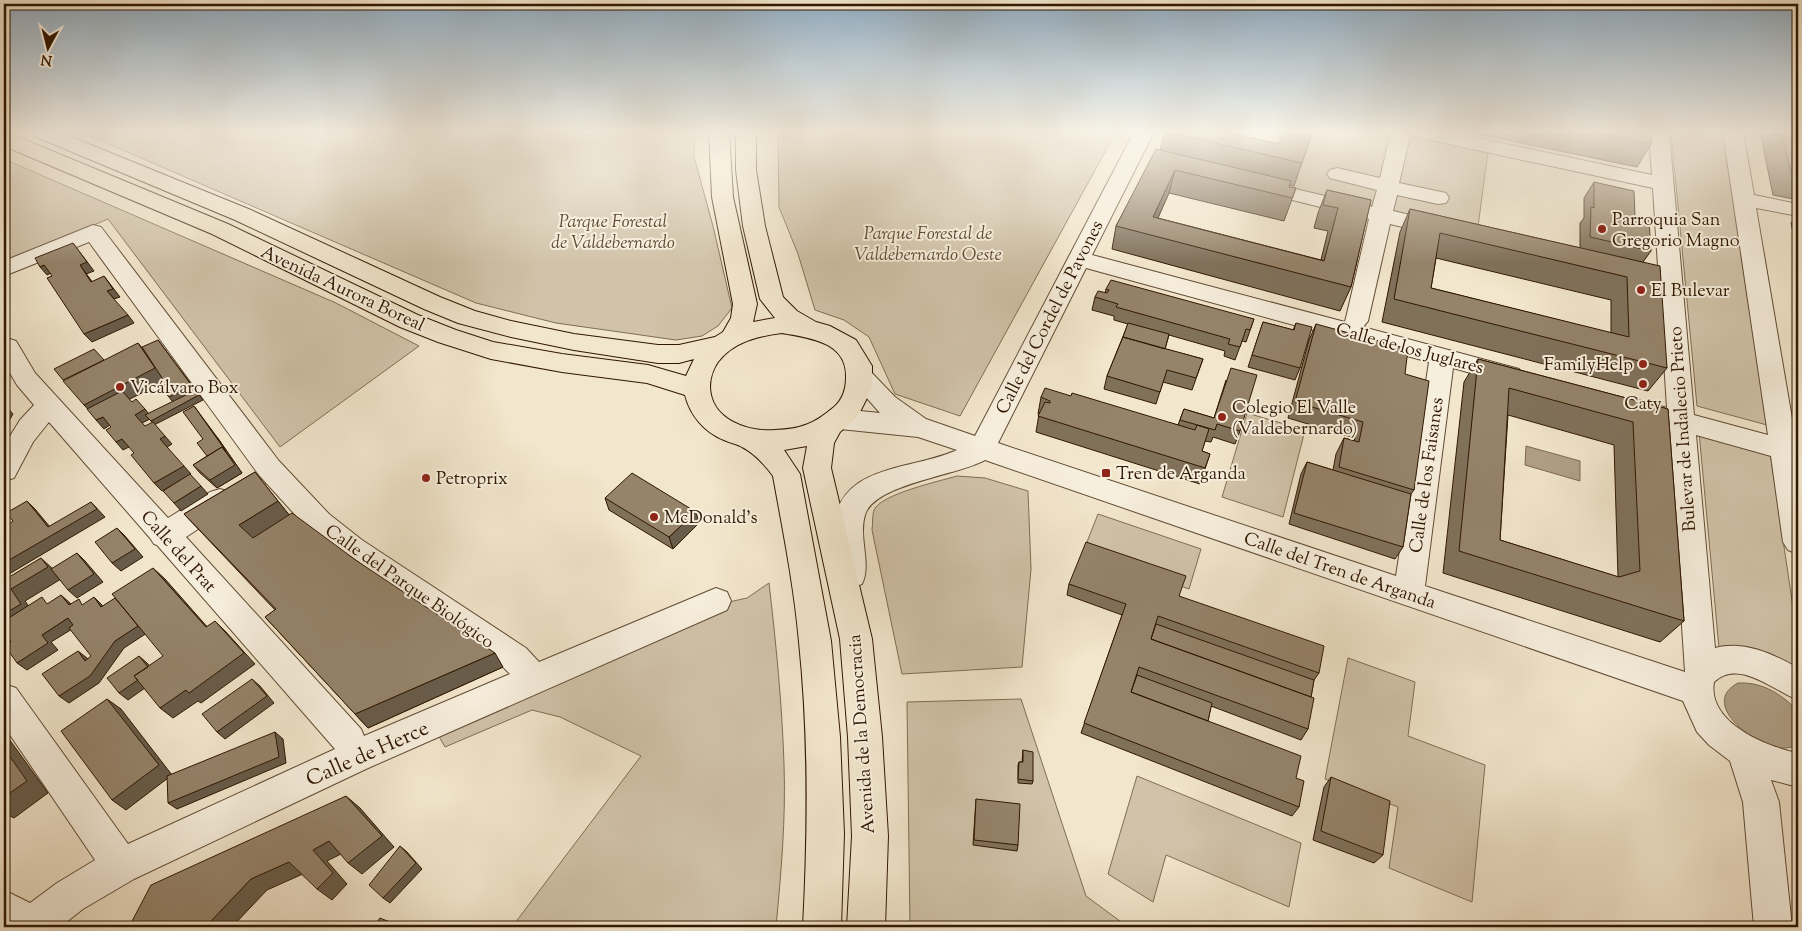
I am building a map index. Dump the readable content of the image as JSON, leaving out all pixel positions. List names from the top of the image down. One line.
{"streets":{"main road":["Avenida Aurora Boreal","Avenida de la Democracia"],"street":["Calle del Cordel de Pavones","Calle de los Juglares","Bulevar de Indalecio Prieto","Calle de los Faisanes","Calle del Prat","Calle del Tren de Arganda","Calle del Parque Biológico","Calle de Herce"]},"crossings":[["Avenida Aurora Boreal","Calle del Tren de Arganda"],["Avenida Aurora Boreal","Avenida de la Democracia"],["Calle del Cordel de Pavones","Calle de los Juglares"],["Calle del Cordel de Pavones","Calle del Tren de Arganda"],["Calle de los Juglares","Calle de los Faisanes"],["Bulevar de Indalecio Prieto","Calle del Tren de Arganda"],["Calle de los Faisanes","Calle del Tren de Arganda"],["Calle del Prat","Calle de Herce"],["Calle del Tren de Arganda","Avenida de la Democracia"],["Calle del Parque Biológico","Calle de Herce"]],"parks":["Parque Forestal de Valdebernardo","Parque Forestal de Valdebernardo Oeste"],"places":{"other":["Parroquia San Gregorio Magno","El Bulevar","FamilyHelp","Caty","Vicálvaro Box","Colegio El Valle (Valdebernardo)","Petroprix","McDonald's"],"transit":["Tren de Arganda"]},"north":"bottom"}
